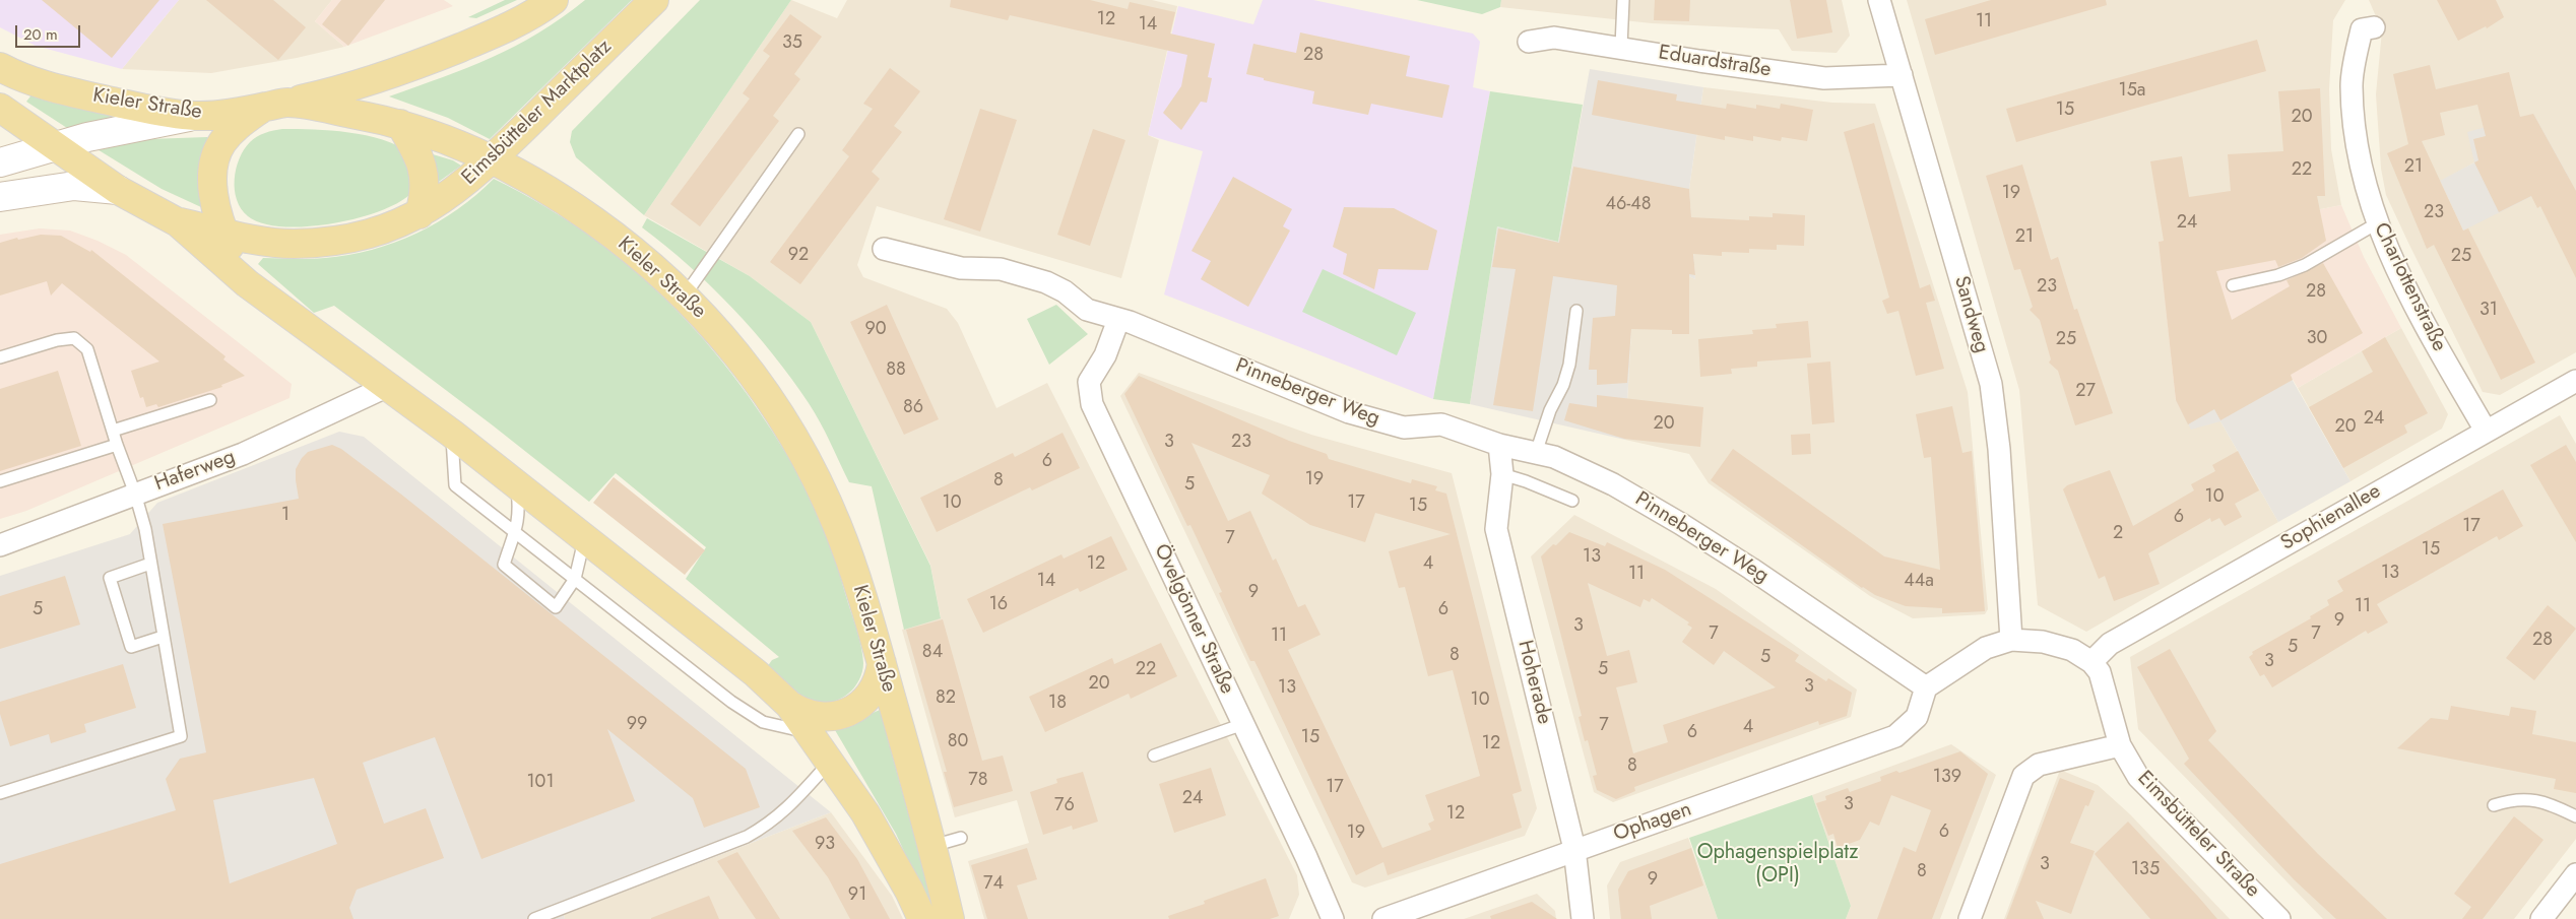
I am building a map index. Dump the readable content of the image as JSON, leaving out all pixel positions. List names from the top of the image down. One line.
{"streets":{"main road":["Kieler Straße","Eimsbütteler Marktplatz"],"street":["Eduardstraße","Charlottenstraße","Sandweg","Pinneberger Weg","Haferweg","Sophienallee","Övelgönner Straße","Hoherade","Ophagen","Eimsbütteler Straße"]},"crossings":[["Eduardstraße","Sandweg"],["Kieler Straße","Eimsbütteler Marktplatz"],["Charlottenstraße","Sophienallee"],["Pinneberger Weg","Övelgönner Straße"],["Pinneberger Weg","Hoherade"],["Pinneberger Weg","Ophagen"],["Sophienallee","Eimsbütteler Straße"],["Hoherade","Ophagen"]],"parks":["Ophagenspielplatz (OPI)"],"house_numbers":["12","11","14","35","28","15a","15","20","21","22","19","46-48","23","24","21","92","25","23","28","31","90","30","25","88","27","86","24","20","20","3","23","6","19","8","5","10","10","17","15","1","6","17","2","7","15","13","12","4","13","11","14","44a","9","16","11","5","6","9","3","7","7","11","28","5","84","8","5","3","22","5","20","3","13","82","10","18","99","7","4","6","15","80","12","8","139","78","101","17","24","3","76","12","6","19","93","3","135","8","9","74","91"],"scale_bar":"20 m"}
